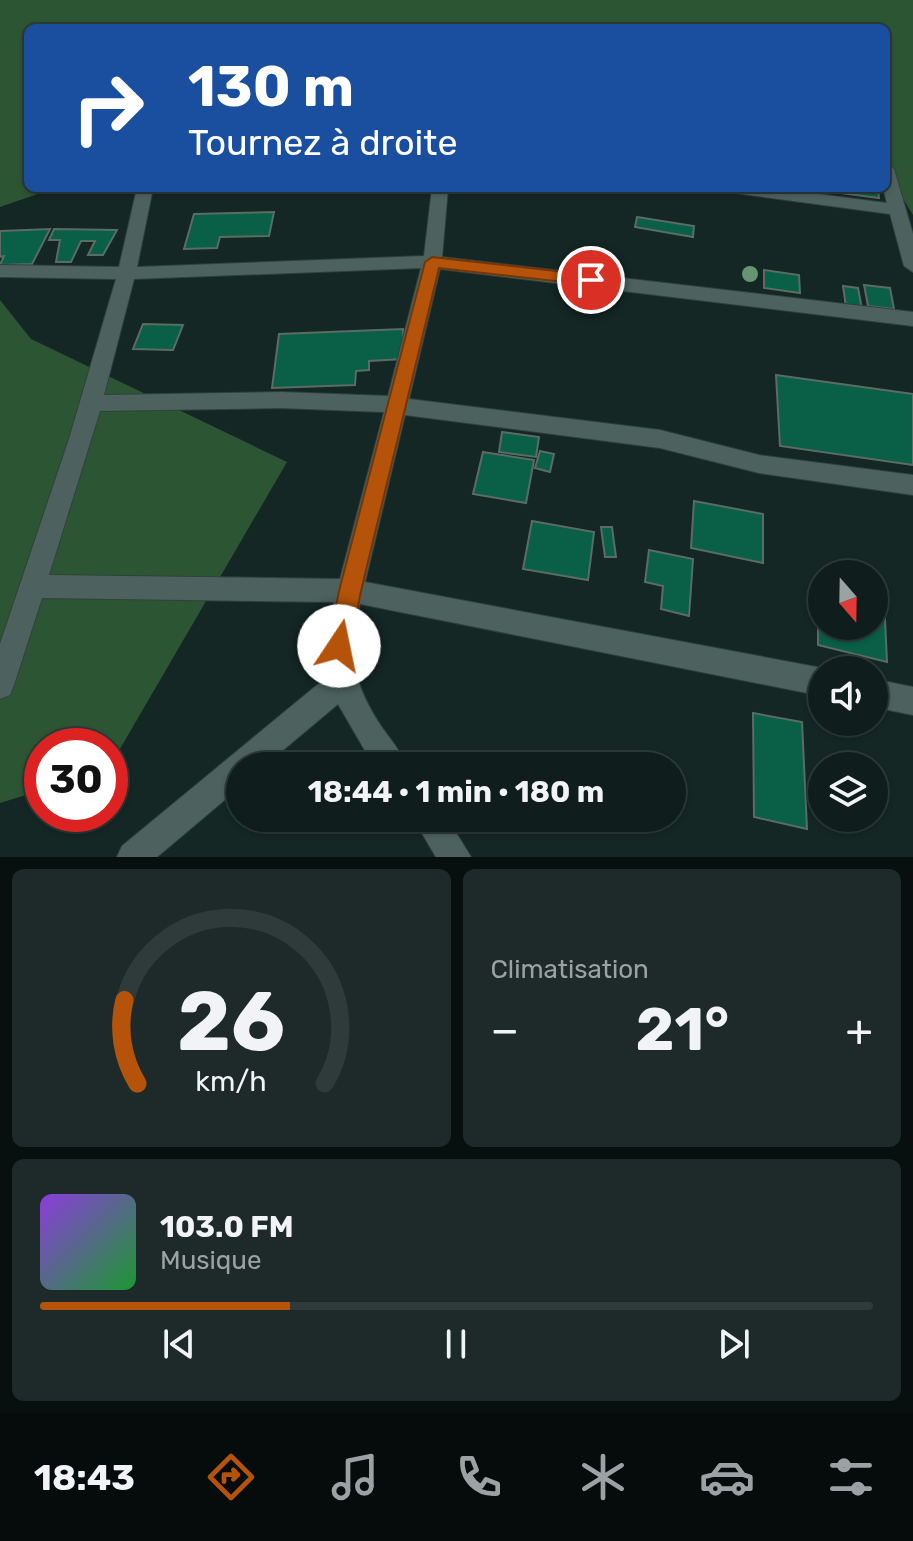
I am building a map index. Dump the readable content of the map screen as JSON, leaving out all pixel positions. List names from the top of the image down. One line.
{"north":"bottom","page":{"turn":["130 m","Tournez à droite"],"limit":"30","trip":"18:44 · 1 min · 180 m","tile":"Climatisation","heat":["−","21°","+"],"song":["103.0 FM","Musique"],"tabs":"18:43","gauge":["26","km/h"]}}
